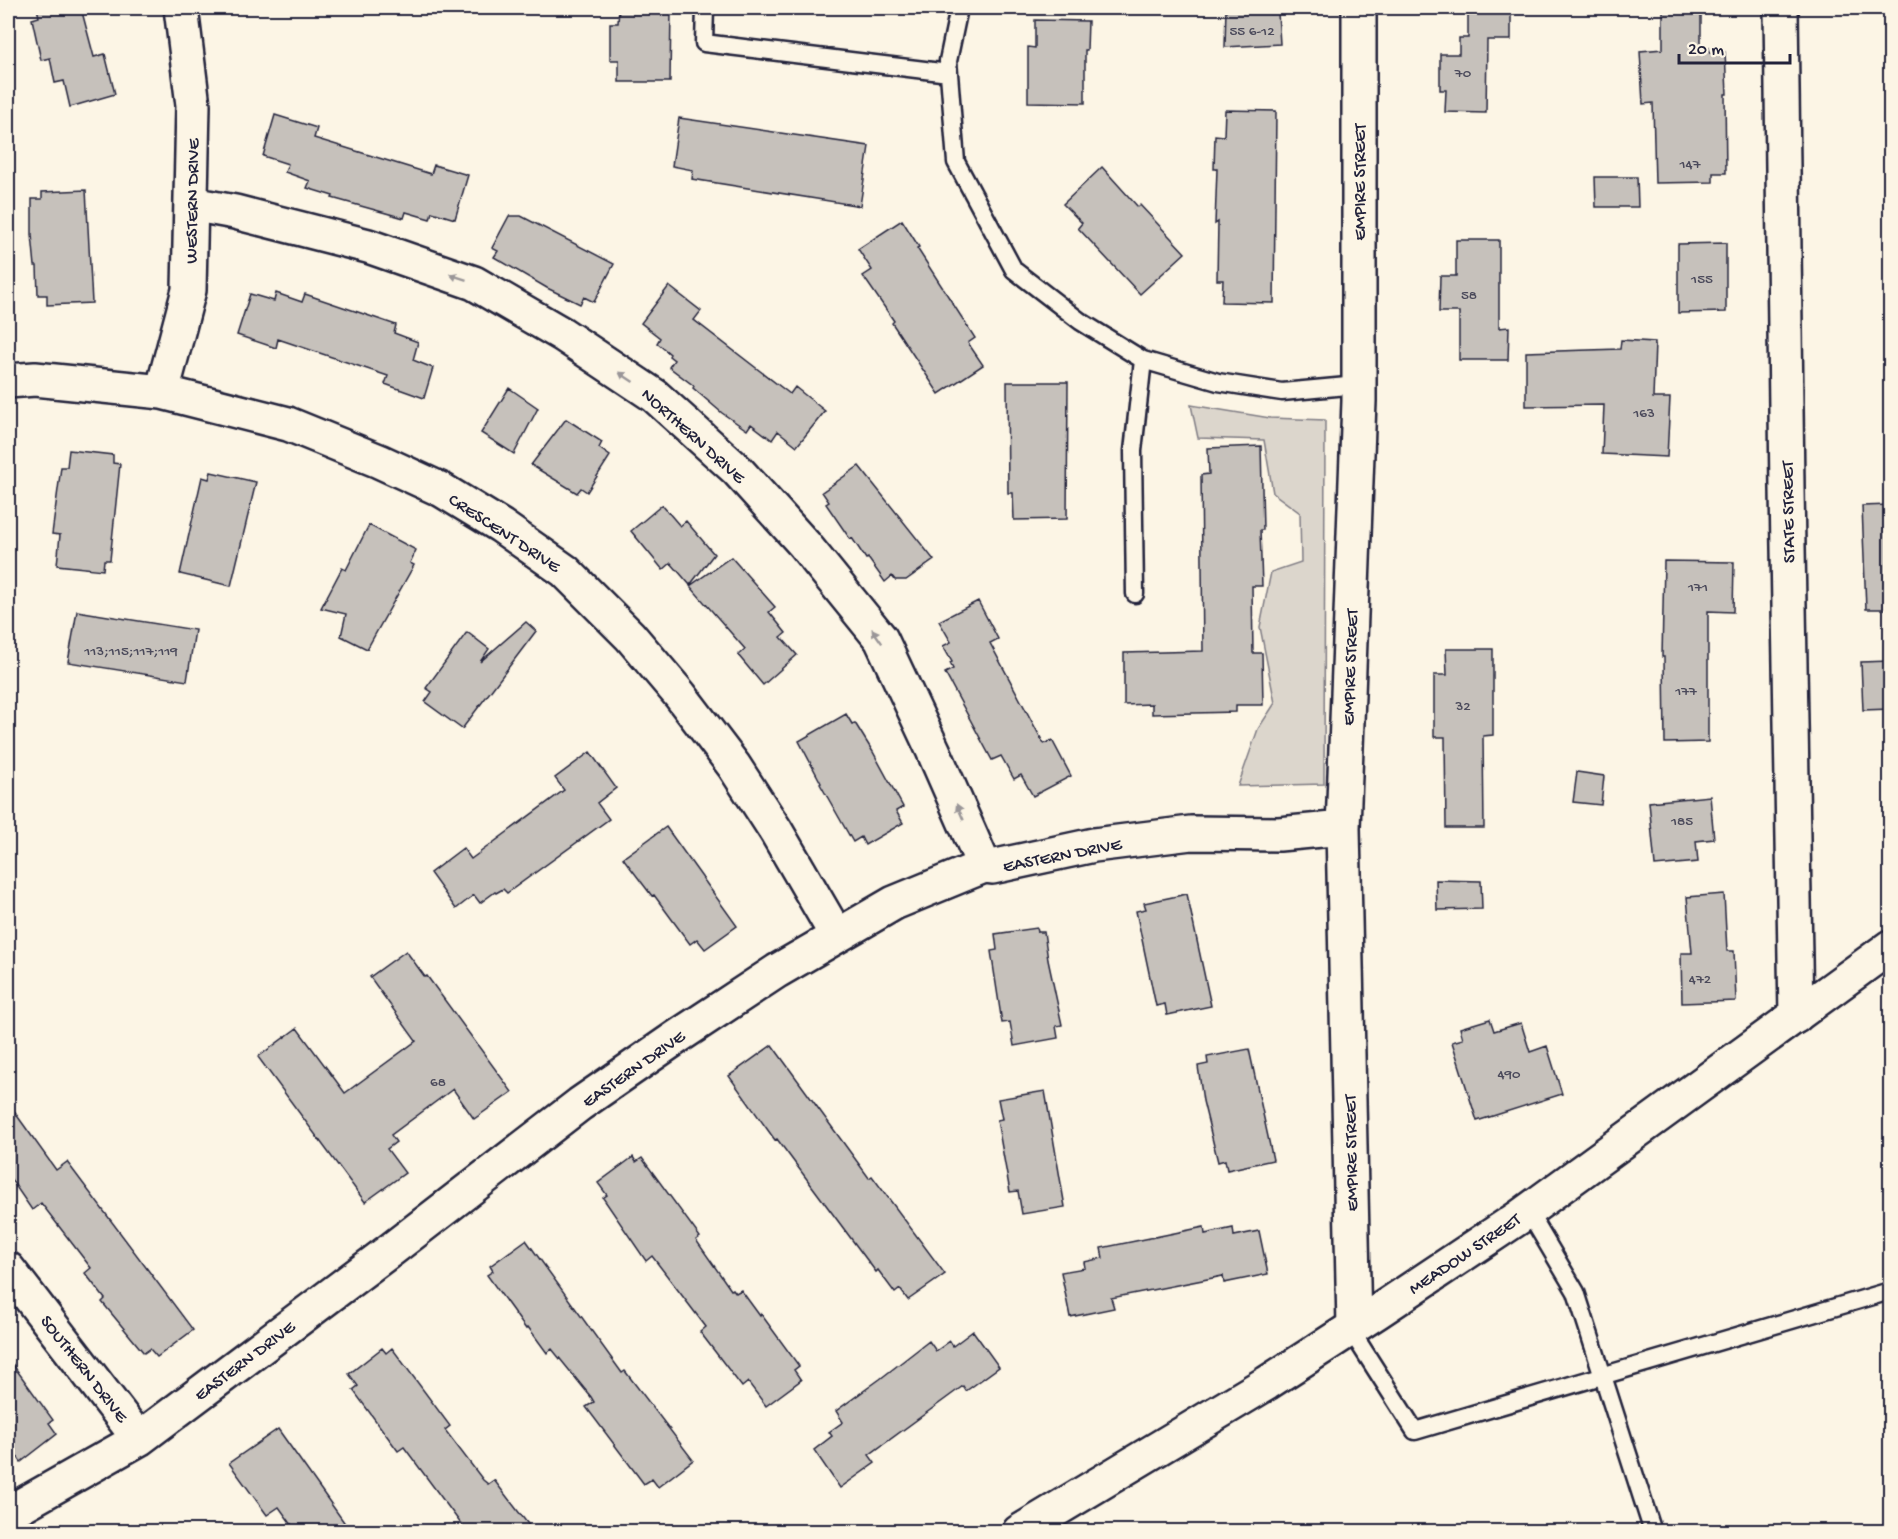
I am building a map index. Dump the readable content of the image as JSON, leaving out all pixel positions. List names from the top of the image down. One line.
{"streets":{"street":["EMPIRE STREET","WESTERN DRIVE","NORTHERN DRIVE","STATE STREET","CRESCENT DRIVE","EASTERN DRIVE","MEADOW STREET","SOUTHERN DRIVE"]},"crossings":[["EMPIRE STREET","EASTERN DRIVE"],["EMPIRE STREET","MEADOW STREET"],["WESTERN DRIVE","NORTHERN DRIVE"],["WESTERN DRIVE","CRESCENT DRIVE"],["NORTHERN DRIVE","EASTERN DRIVE"],["STATE STREET","MEADOW STREET"],["CRESCENT DRIVE","EASTERN DRIVE"],["EASTERN DRIVE","SOUTHERN DRIVE"]],"one_way":["NORTHERN DRIVE"],"house_numbers":["55 6-12","70","147","155","58","163","171","113;115;117;119","177","32","185","472","490","68"],"scale_bar":"20 m"}
